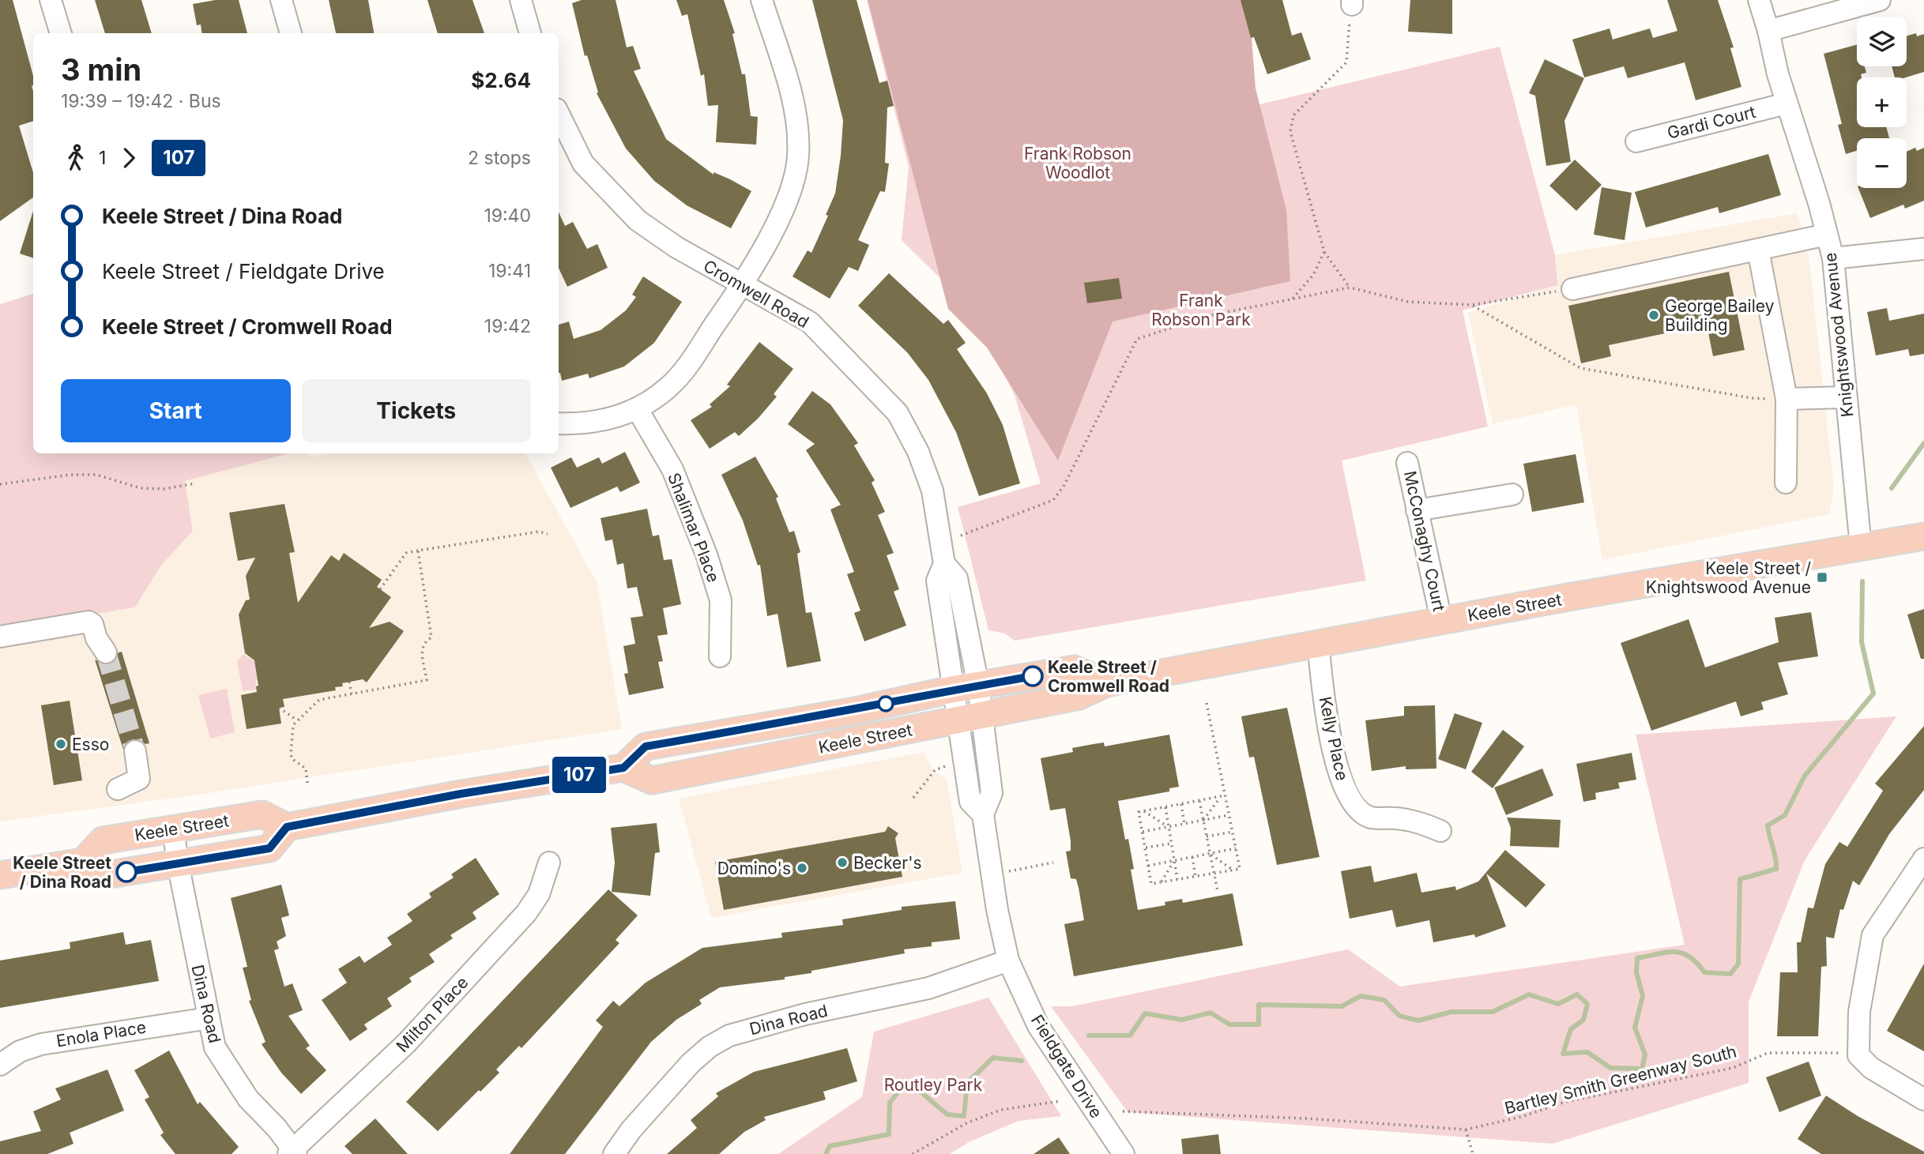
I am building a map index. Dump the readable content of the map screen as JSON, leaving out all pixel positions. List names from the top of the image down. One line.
{"streets":{"main road":["Keele Street"],"street":["Gardi Court","Cromwell Road","Knightswood Avenue","Shalimar Place","McConaghy Court","Kelly Place","Dina Road","Milton Place","Enola Place","Fieldgate Drive"],"path":["Bartley Smith Greenway South"]},"crossings":[["Gardi Court","Knightswood Avenue"],["Cromwell Road","Keele Street"],["Cromwell Road","Fieldgate Drive"],["Knightswood Avenue","Keele Street"],["McConaghy Court","Keele Street"],["Keele Street","Kelly Place"],["Keele Street","Dina Road"],["Keele Street","Fieldgate Drive"],["Dina Road","Milton Place"],["Dina Road","Enola Place"],["Dina Road","Fieldgate Drive"]],"parks":["Frank Robson Woodlot","Frank Robson Park","Routley Park"],"places":{"other":["George Bailey Building","Keele Street / Cromwell Road","Esso","Becker's","Domino's","Keele Street / Dina Road"],"transit":["Keele Street / Knightswood Avenue"]},"lines":["bus line 107"],"page":{"on_map":"107","map_buttons":["+","−"],"heading":["3 min","19:39 – 19:42 · Bus","$2.64"],"legs":["1","107","2 stops"],"list":[{"name":"Keele Street / Dina Road","value":"19:40"},{"name":"Keele Street / Fieldgate Drive","value":"19:41"},{"name":"Keele Street / Cromwell Road","value":"19:42"}],"buttons":["Start","Tickets"]}}
